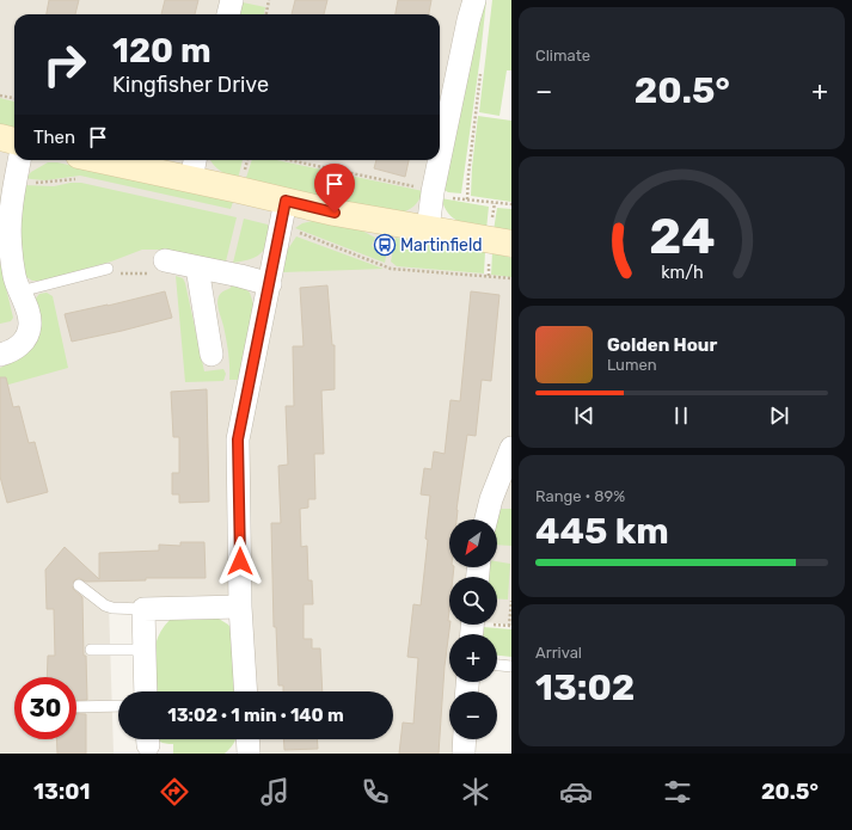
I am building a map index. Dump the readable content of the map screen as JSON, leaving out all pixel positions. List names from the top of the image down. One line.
{"places":{"bus stop":["Martinfield"]},"north":"bottom left","page":{"tile":["Climate",["Range · 89%","445 km"],["Arrival","13:02"]],"turn":["120 m","Kingfisher Drive"],"heat":["−","20.5°","+"],"then":"Then","song":["Golden Hour","Lumen"],"map_buttons":["+","−"],"limit":"30","trip":"13:02 · 1 min · 140 m","tabs":["13:01","20.5°"],"gauge":["24","km/h"]}}
